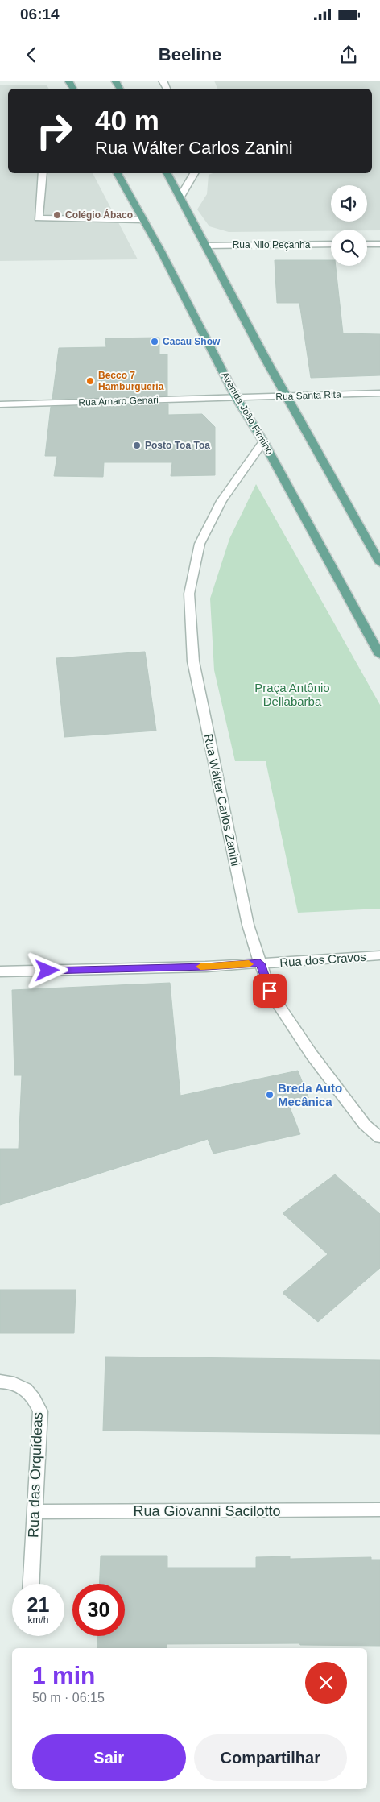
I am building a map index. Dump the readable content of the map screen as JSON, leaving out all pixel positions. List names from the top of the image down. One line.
{"streets":{"main road":["Avenida João Firmino"],"street":["Rua Nilo Peçanha","Rua Santa Rita","Rua Amaro Genari","Rua Wálter Carlos Zanini","Rua dos Cravos","Rua das Orquídeas","Rua Giovanni Sacilotto"]},"crossings":[["Rua Santa Rita","Rua Amaro Genari"],["Rua Santa Rita","Avenida João Firmino"],["Rua Amaro Genari","Avenida João Firmino"],["Avenida João Firmino","Rua Wálter Carlos Zanini"],["Rua Wálter Carlos Zanini","Rua dos Cravos"],["Rua das Orquídeas","Rua Giovanni Sacilotto"]],"parks":["Praça Antônio Dellabarba"],"places":["Colégio Ábaco","Cacau Show","Becco 7 Hamburgueria","Posto Toa Toa","Breda Auto Mecânica"],"page":{"status":"06:14","header":"Beeline","turn":["40 m","Rua Wálter Carlos Zanini"],"speed":"21 km/h","limit":"30","heading":["1 min","50 m · 06:15"],"buttons":["Sair","Compartilhar"]}}
